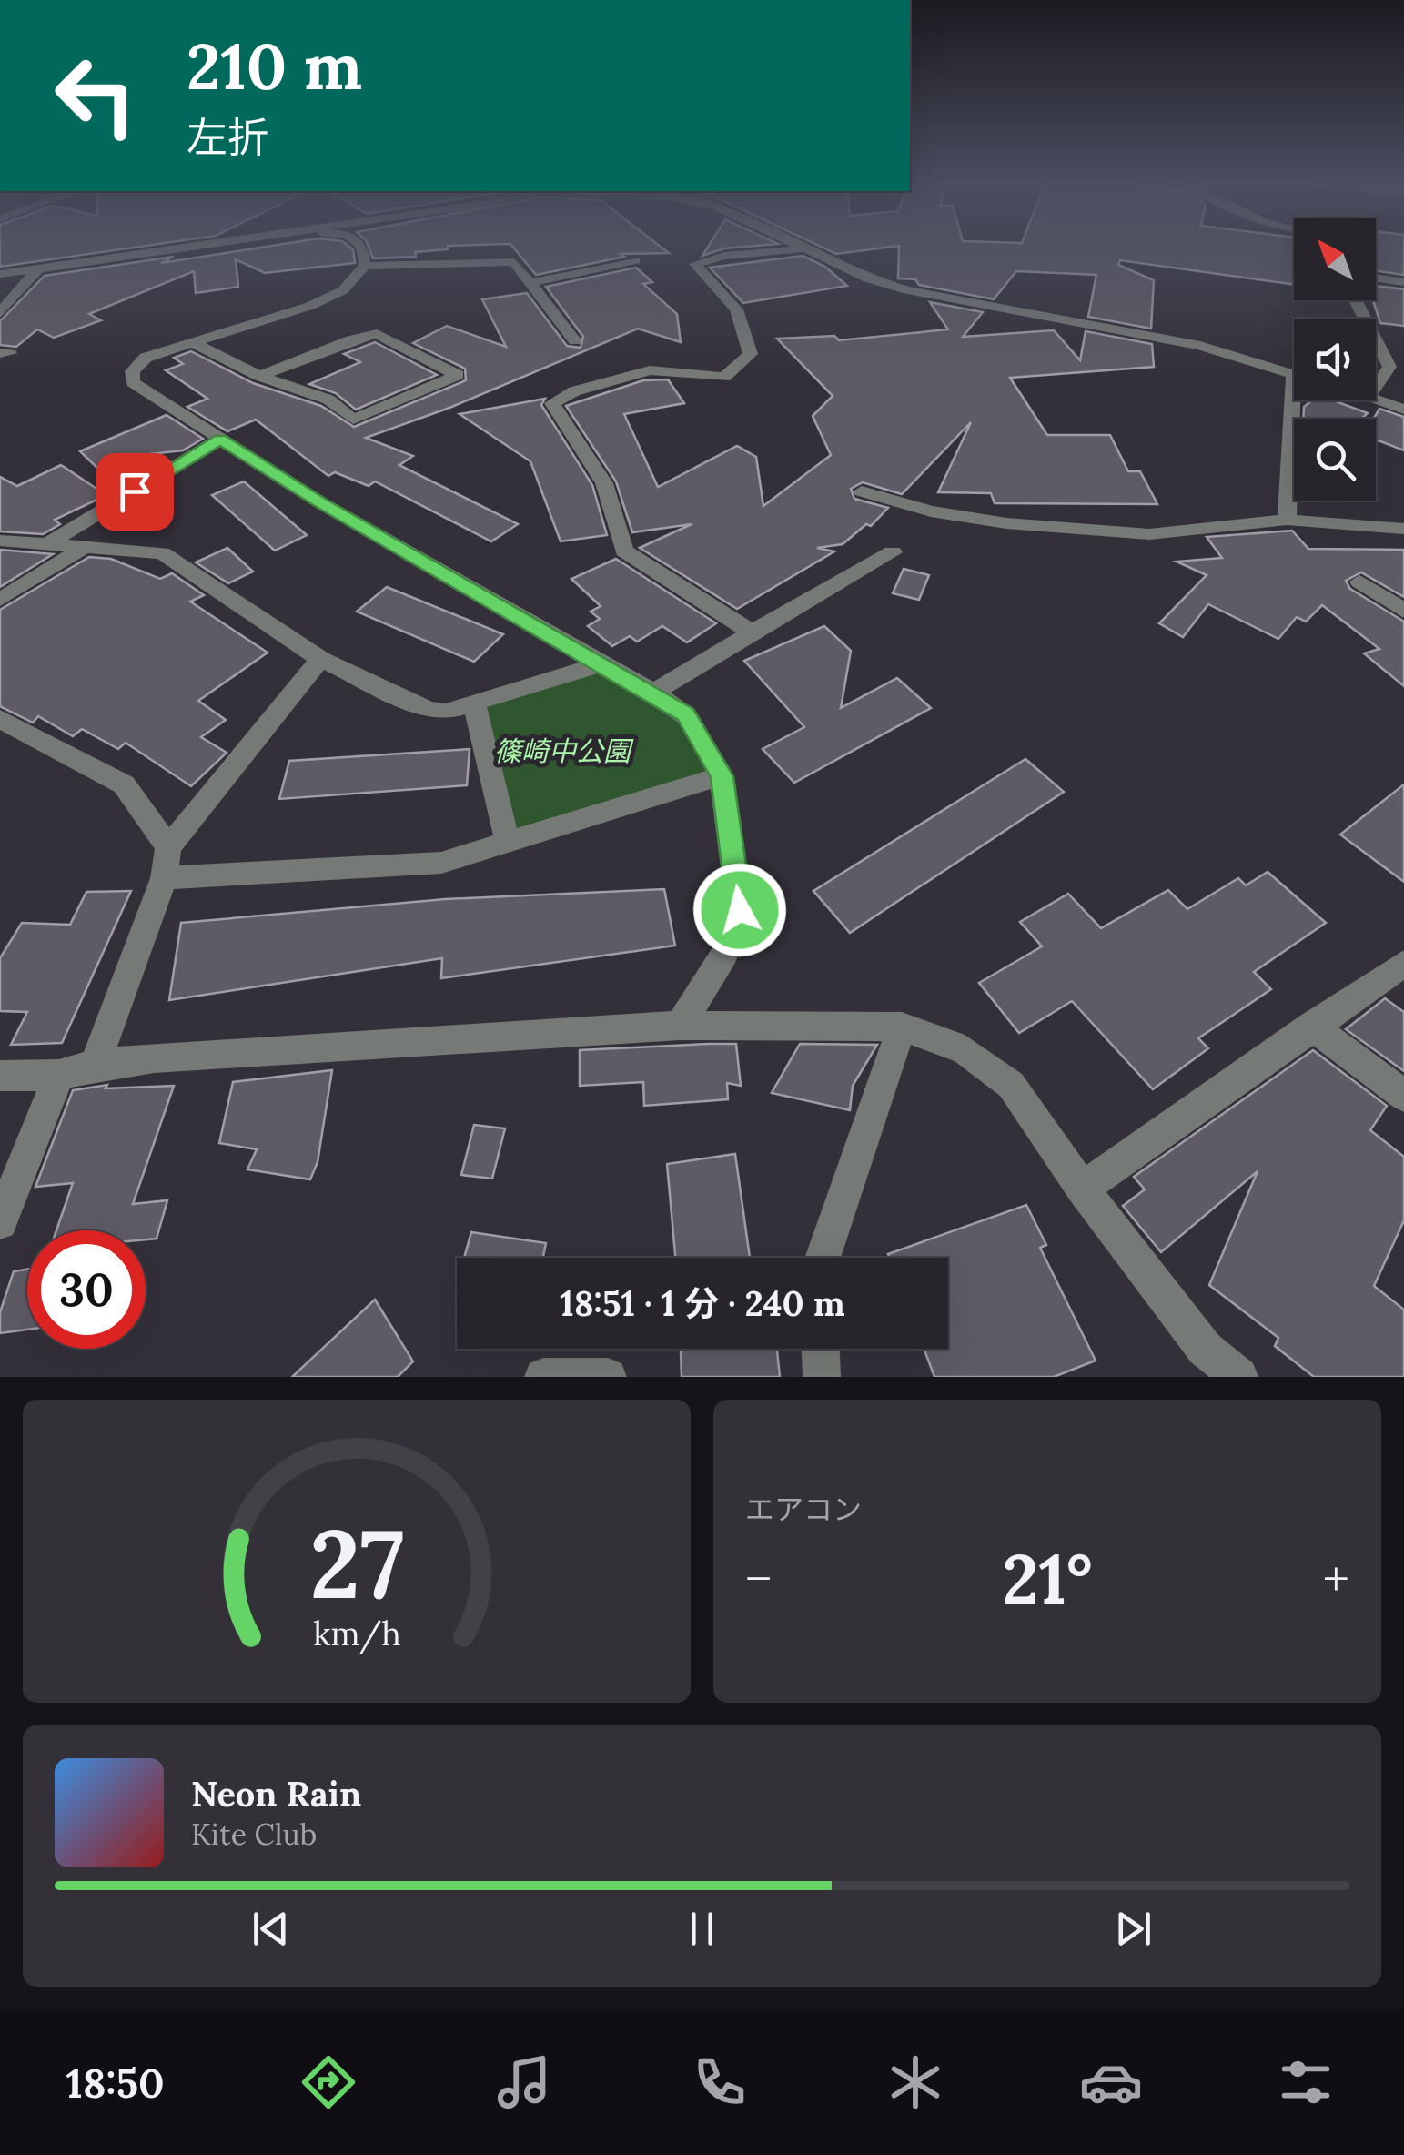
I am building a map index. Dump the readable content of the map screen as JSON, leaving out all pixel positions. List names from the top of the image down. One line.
{"parks":["篠崎中公園"],"north":"top left","page":{"turn":["210 m","左折"],"limit":"30","trip":"18:51 · 1 分 · 240 m","tile":"エアコン","heat":["−","21°","+"],"song":["Neon Rain","Kite Club"],"tabs":"18:50","gauge":["27","km/h"]}}
